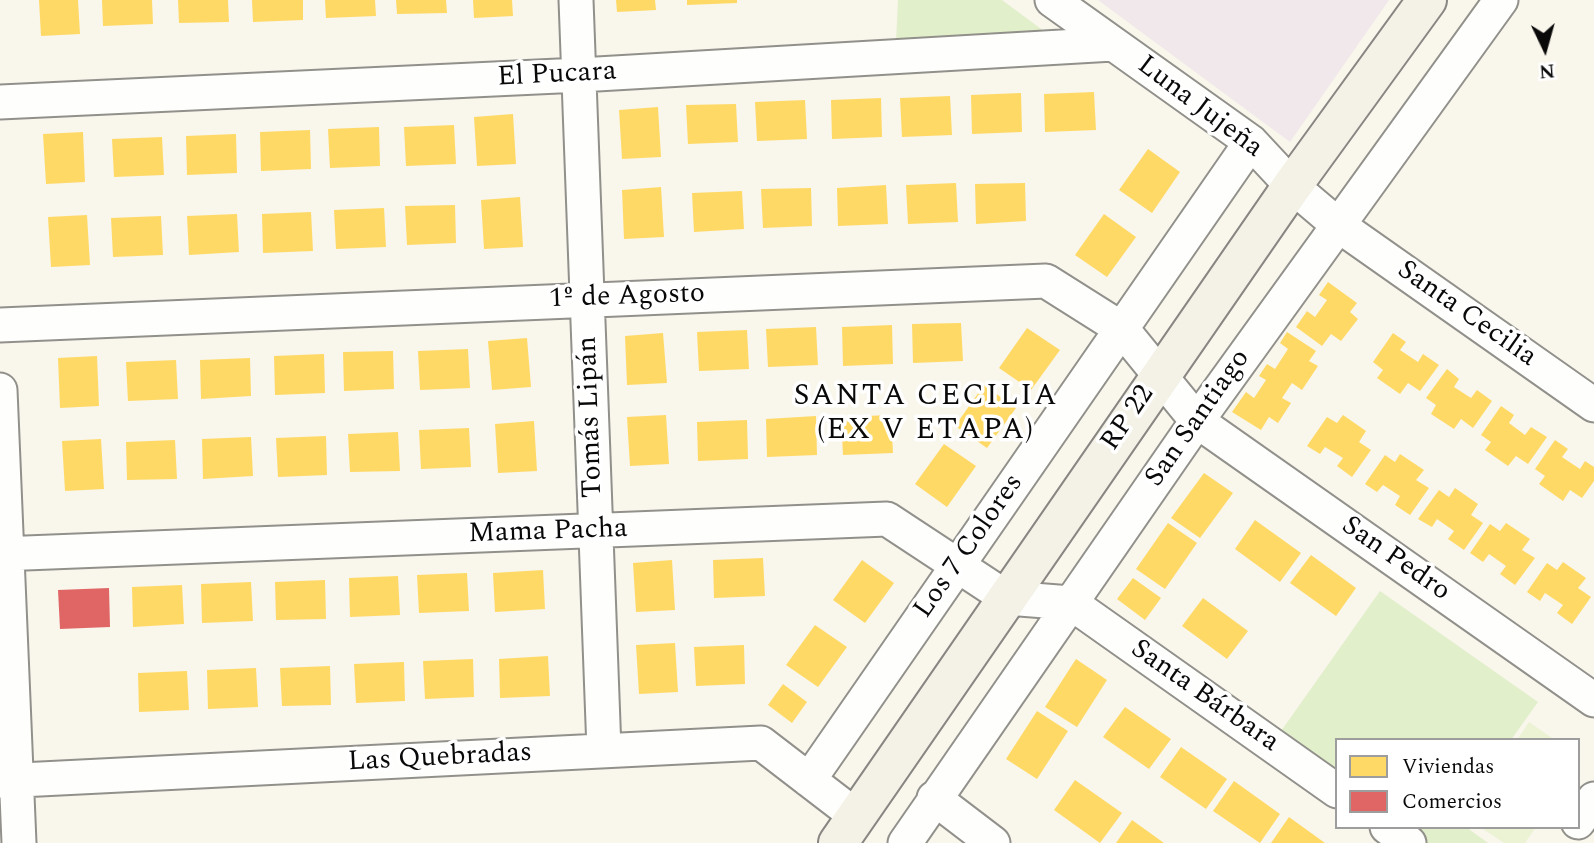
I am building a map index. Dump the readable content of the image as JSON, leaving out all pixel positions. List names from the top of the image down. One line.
{"streets":{"street":["El Pucara","Luna Jujeña","1º de Agosto","Santa Cecilia","Tomás Lipán","RP 22","San Santiago","Mama Pacha","Los 7 Colores","San Pedro","Santa Bárbara","Las Quebradas"]},"crossings":[["El Pucara","Luna Jujeña"],["El Pucara","Tomás Lipán"],["Luna Jujeña","Santa Cecilia"],["Luna Jujeña","RP 22"],["Luna Jujeña","San Santiago"],["Luna Jujeña","Los 7 Colores"],["1º de Agosto","Tomás Lipán"],["1º de Agosto","RP 22"],["1º de Agosto","San Santiago"],["1º de Agosto","Los 7 Colores"],["1º de Agosto","San Pedro"],["Santa Cecilia","San Santiago"],["Tomás Lipán","Mama Pacha"],["Tomás Lipán","Las Quebradas"],["RP 22","Mama Pacha"],["RP 22","Las Quebradas"],["San Santiago","Mama Pacha"],["San Santiago","San Pedro"],["San Santiago","Santa Bárbara"],["Mama Pacha","Los 7 Colores"],["Mama Pacha","Santa Bárbara"],["Los 7 Colores","Las Quebradas"]],"districts":["SANTA CECILIA (EX V ETAPA)"],"legend":["Viviendas","Comercios"],"north":"bottom"}
